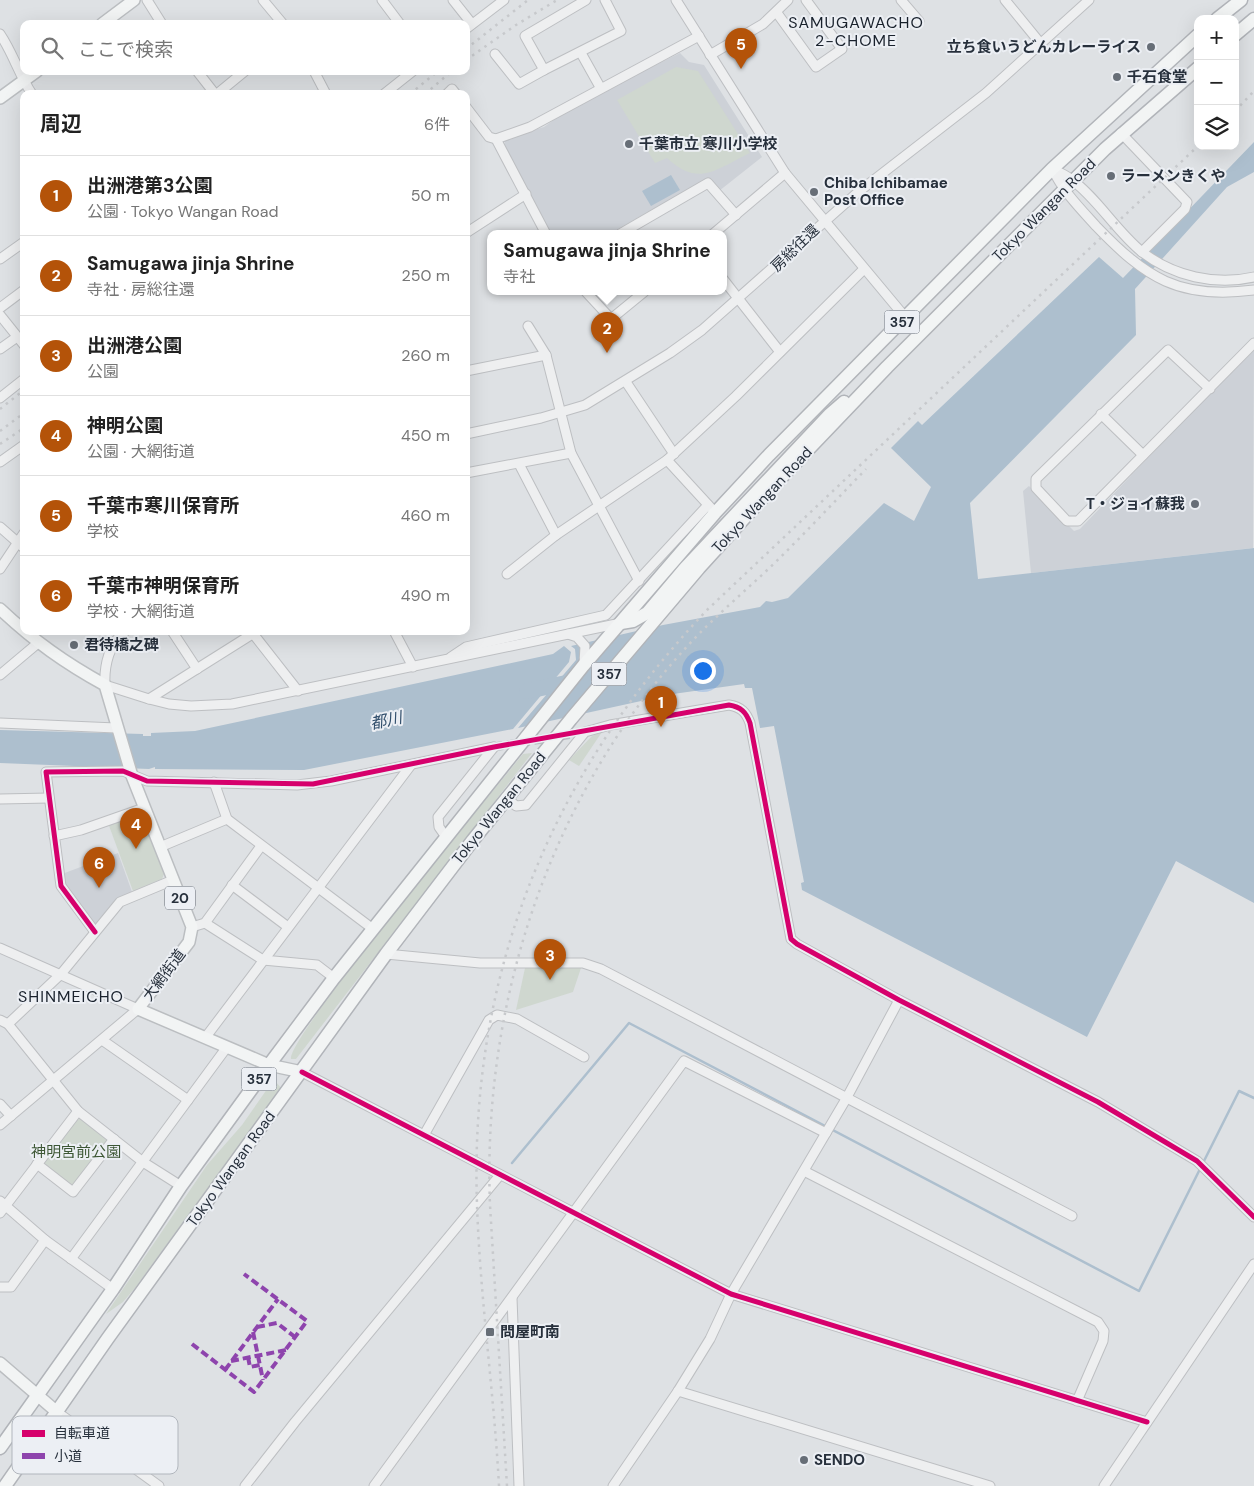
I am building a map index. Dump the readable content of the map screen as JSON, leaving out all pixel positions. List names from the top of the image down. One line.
{"streets":{"highway":["Tokyo Wangan Road","357"],"main road":["20","大網街道"],"street":["房総往還"]},"crossings":[["Tokyo Wangan Road","大網街道"],["20","大網街道"]],"districts":["SAMUGAWACHO 2-CHOME","SHINMEICHO"],"water":["都川"],"parks":["神明宮前公園"],"places":{"other":["立ち食いうどんカレーライス","千石食堂","千葉市立 寒川小学校","ラーメンきくや","Chiba Ichibamae Post Office","T・ジョイ蘇我","君待橋之碑","SENDO"],"transit":["問屋町南"]},"legend":["自転車道","小道"],"page":{"map_buttons":["+","−"],"search":"ここで検索","pins":["5","2","1","4","6","3"],"heading":["周辺","6件"],"list":[{"mark":"1","name":"出洲港第3公園","note":"公園 · Tokyo Wangan Road","value":"50 m"},{"mark":"2","name":"Samugawa jinja Shrine","note":"寺社 · 房総往還","value":"250 m"},{"mark":"3","name":"出洲港公園","note":"公園","value":"260 m"},{"mark":"4","name":"神明公園","note":"公園 · 大網街道","value":"450 m"},{"mark":"5","name":"千葉市寒川保育所","note":"学校","value":"460 m"},{"mark":"6","name":"千葉市神明保育所","note":"学校 · 大網街道","value":"490 m"}],"popup":["Samugawa jinja Shrine","寺社"]}}
